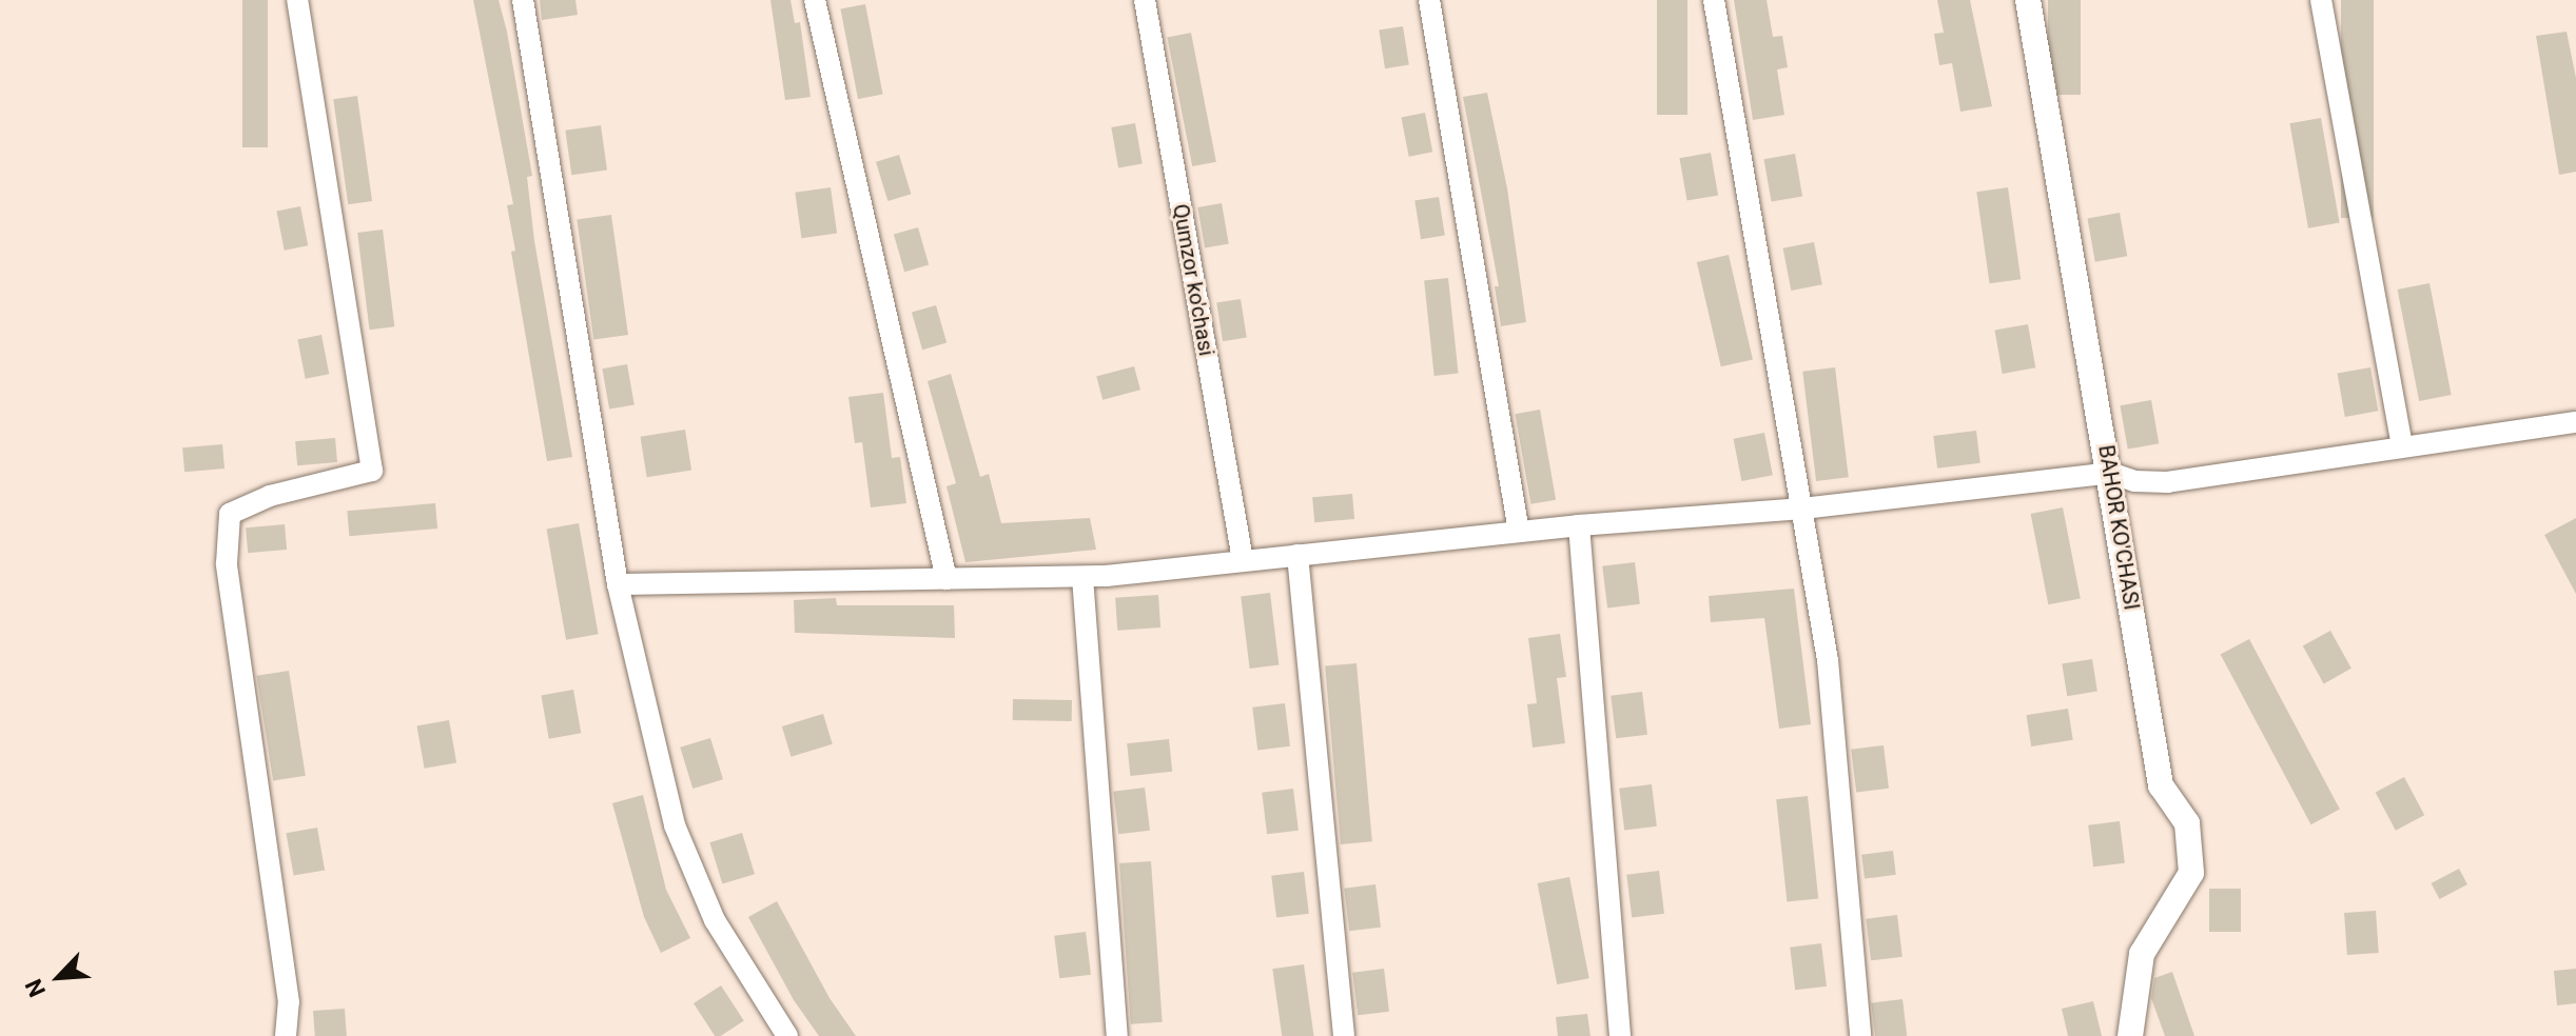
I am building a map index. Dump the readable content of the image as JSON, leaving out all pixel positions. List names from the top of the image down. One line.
{"streets":{"street":["Qumzor ko'chasi","BAHOR KO'CHASI"]},"north":"bottom left"}
